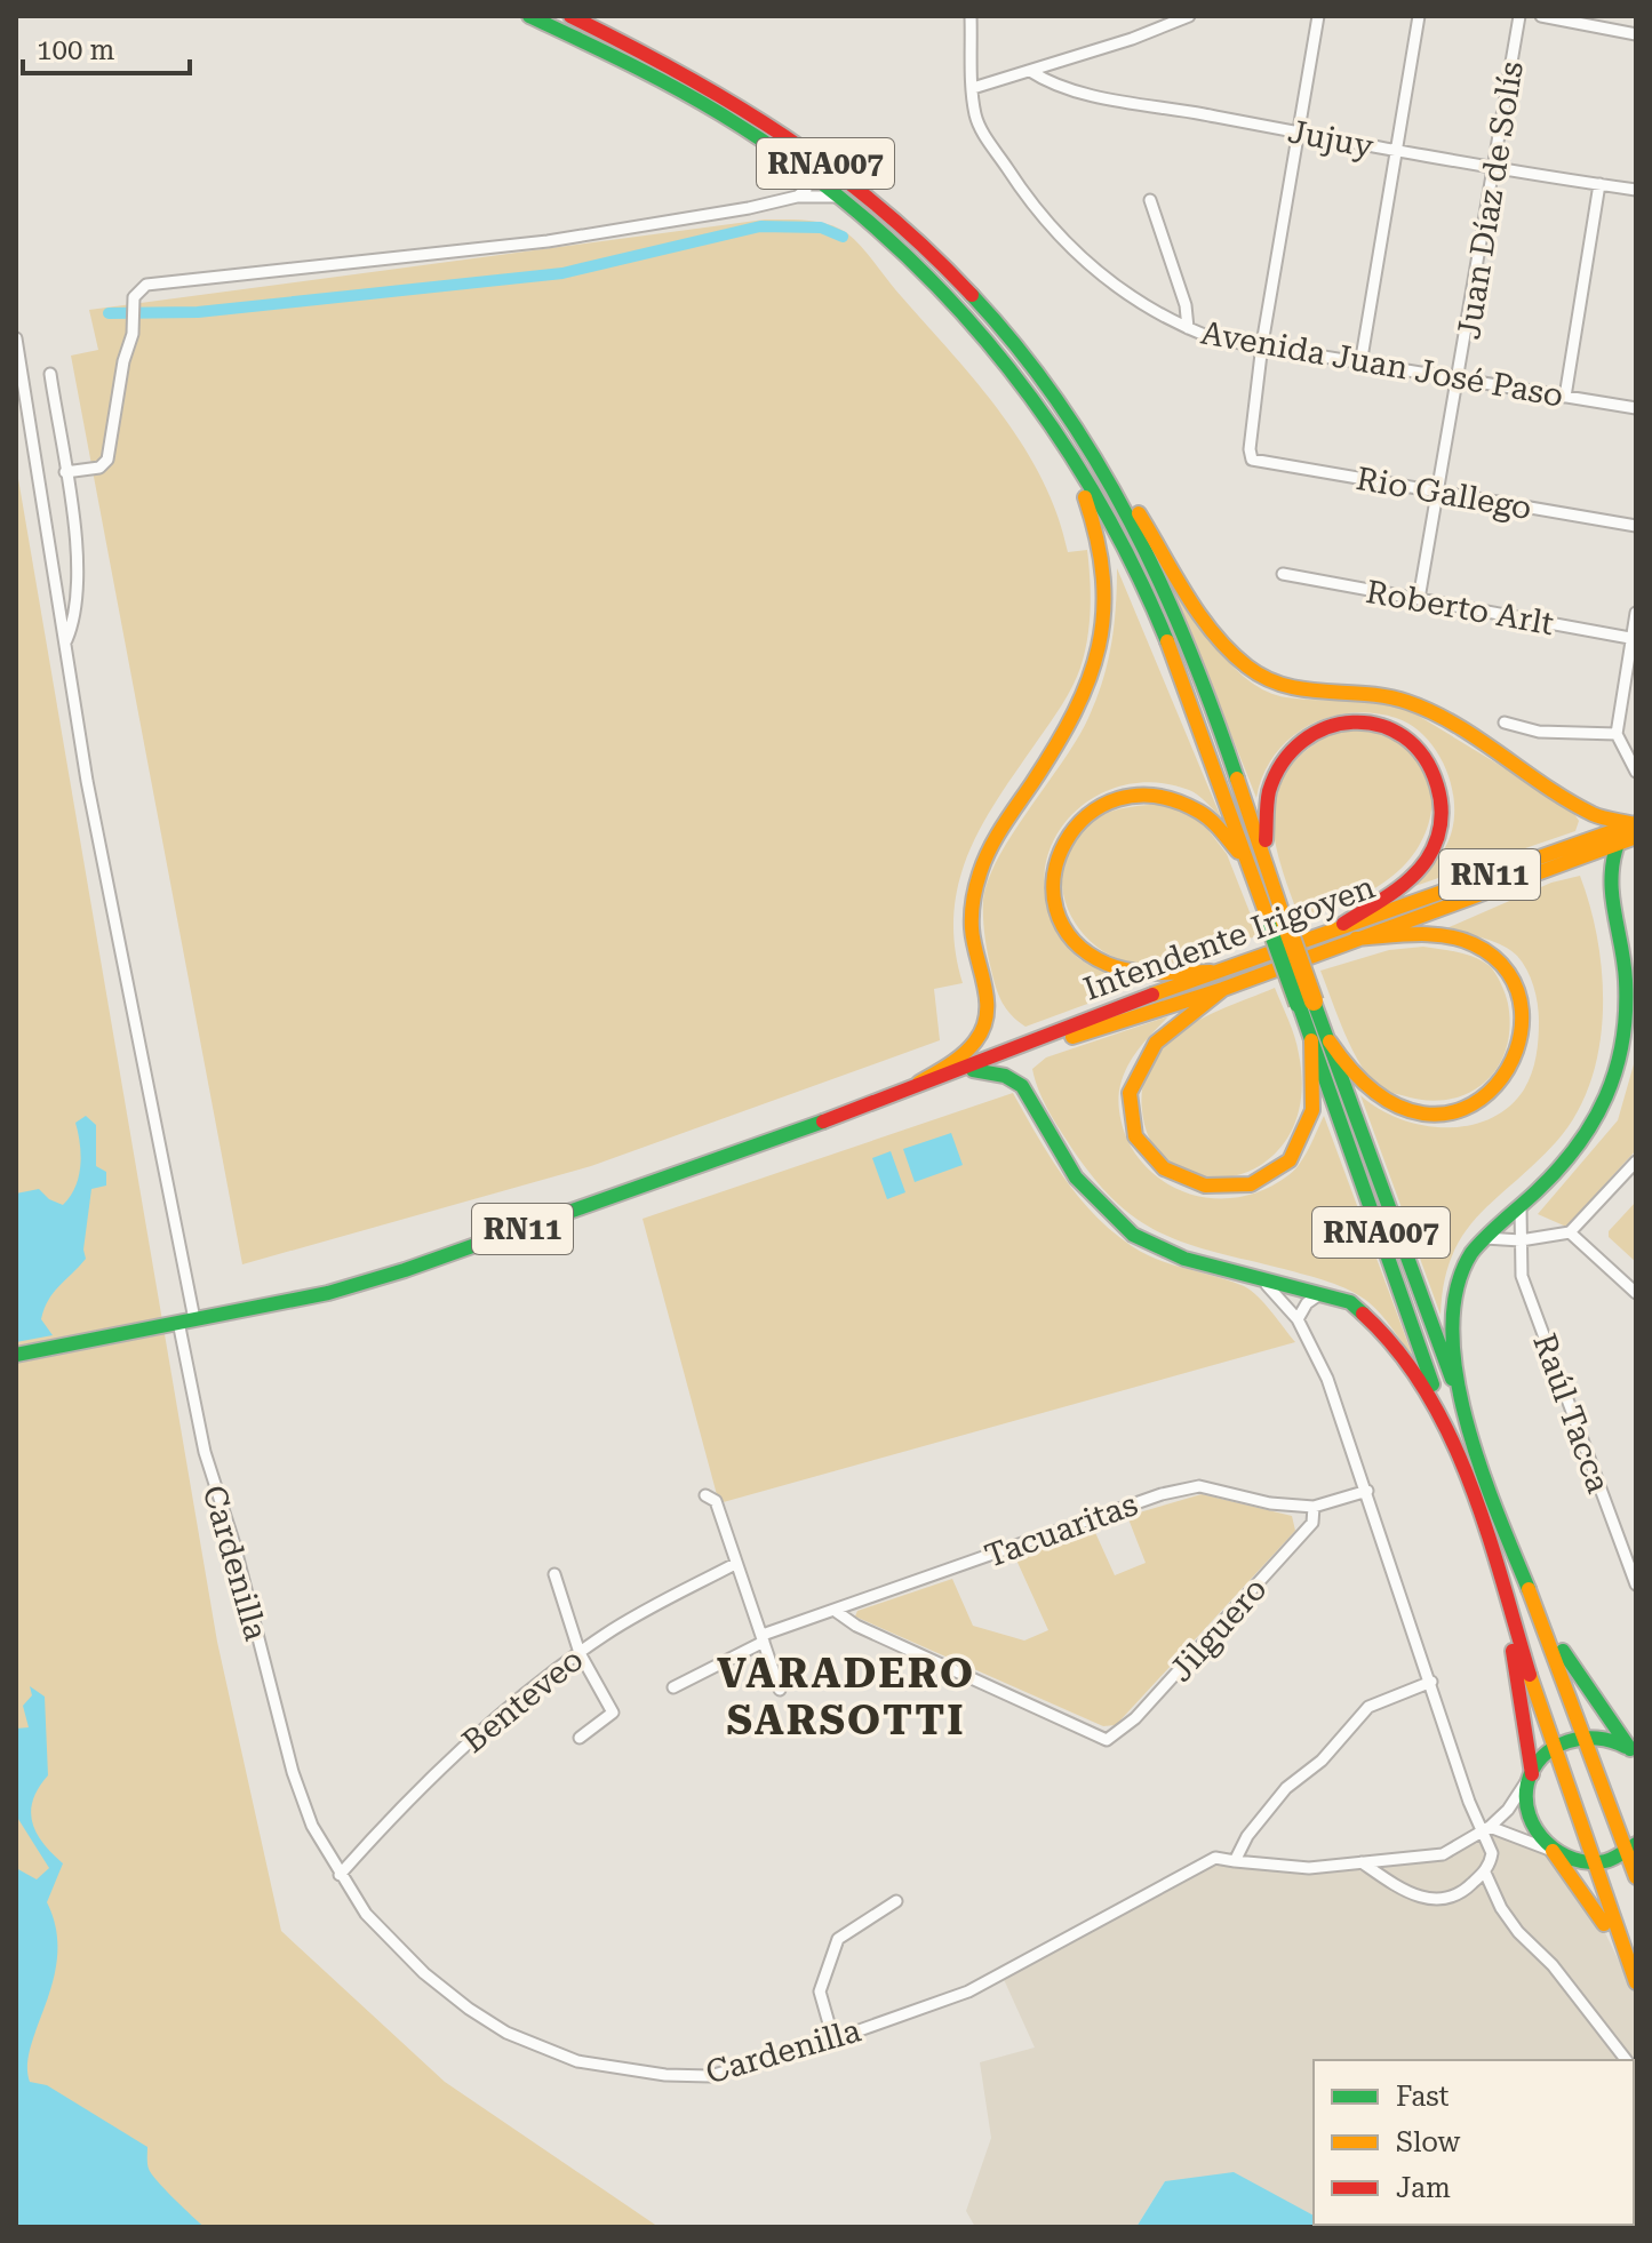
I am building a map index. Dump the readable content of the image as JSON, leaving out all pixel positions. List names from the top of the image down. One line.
{"streets":{"main road":["RNA007","RN11","Intendente Irigoyen"],"street":["Jujuy","Juan Díaz de Solís","Avenida Juan José Paso","Rio Gallego","Roberto Arlt","Raúl Tacca","Tacuaritas","Cardenilla","Jilguero","Benteveo"]},"crossings":[["Jujuy","Juan Díaz de Solís"],["RNA007","Cardenilla"],["Juan Díaz de Solís","Avenida Juan José Paso"],["Juan Díaz de Solís","Rio Gallego"],["Juan Díaz de Solís","Roberto Arlt"],["Avenida Juan José Paso","Rio Gallego"],["Intendente Irigoyen","Cardenilla"],["Tacuaritas","Jilguero"],["Cardenilla","Benteveo"]],"districts":["VARADERO SARSOTTI"],"legend":["Fast","Slow","Jam"],"scale_bar":"100 m"}
